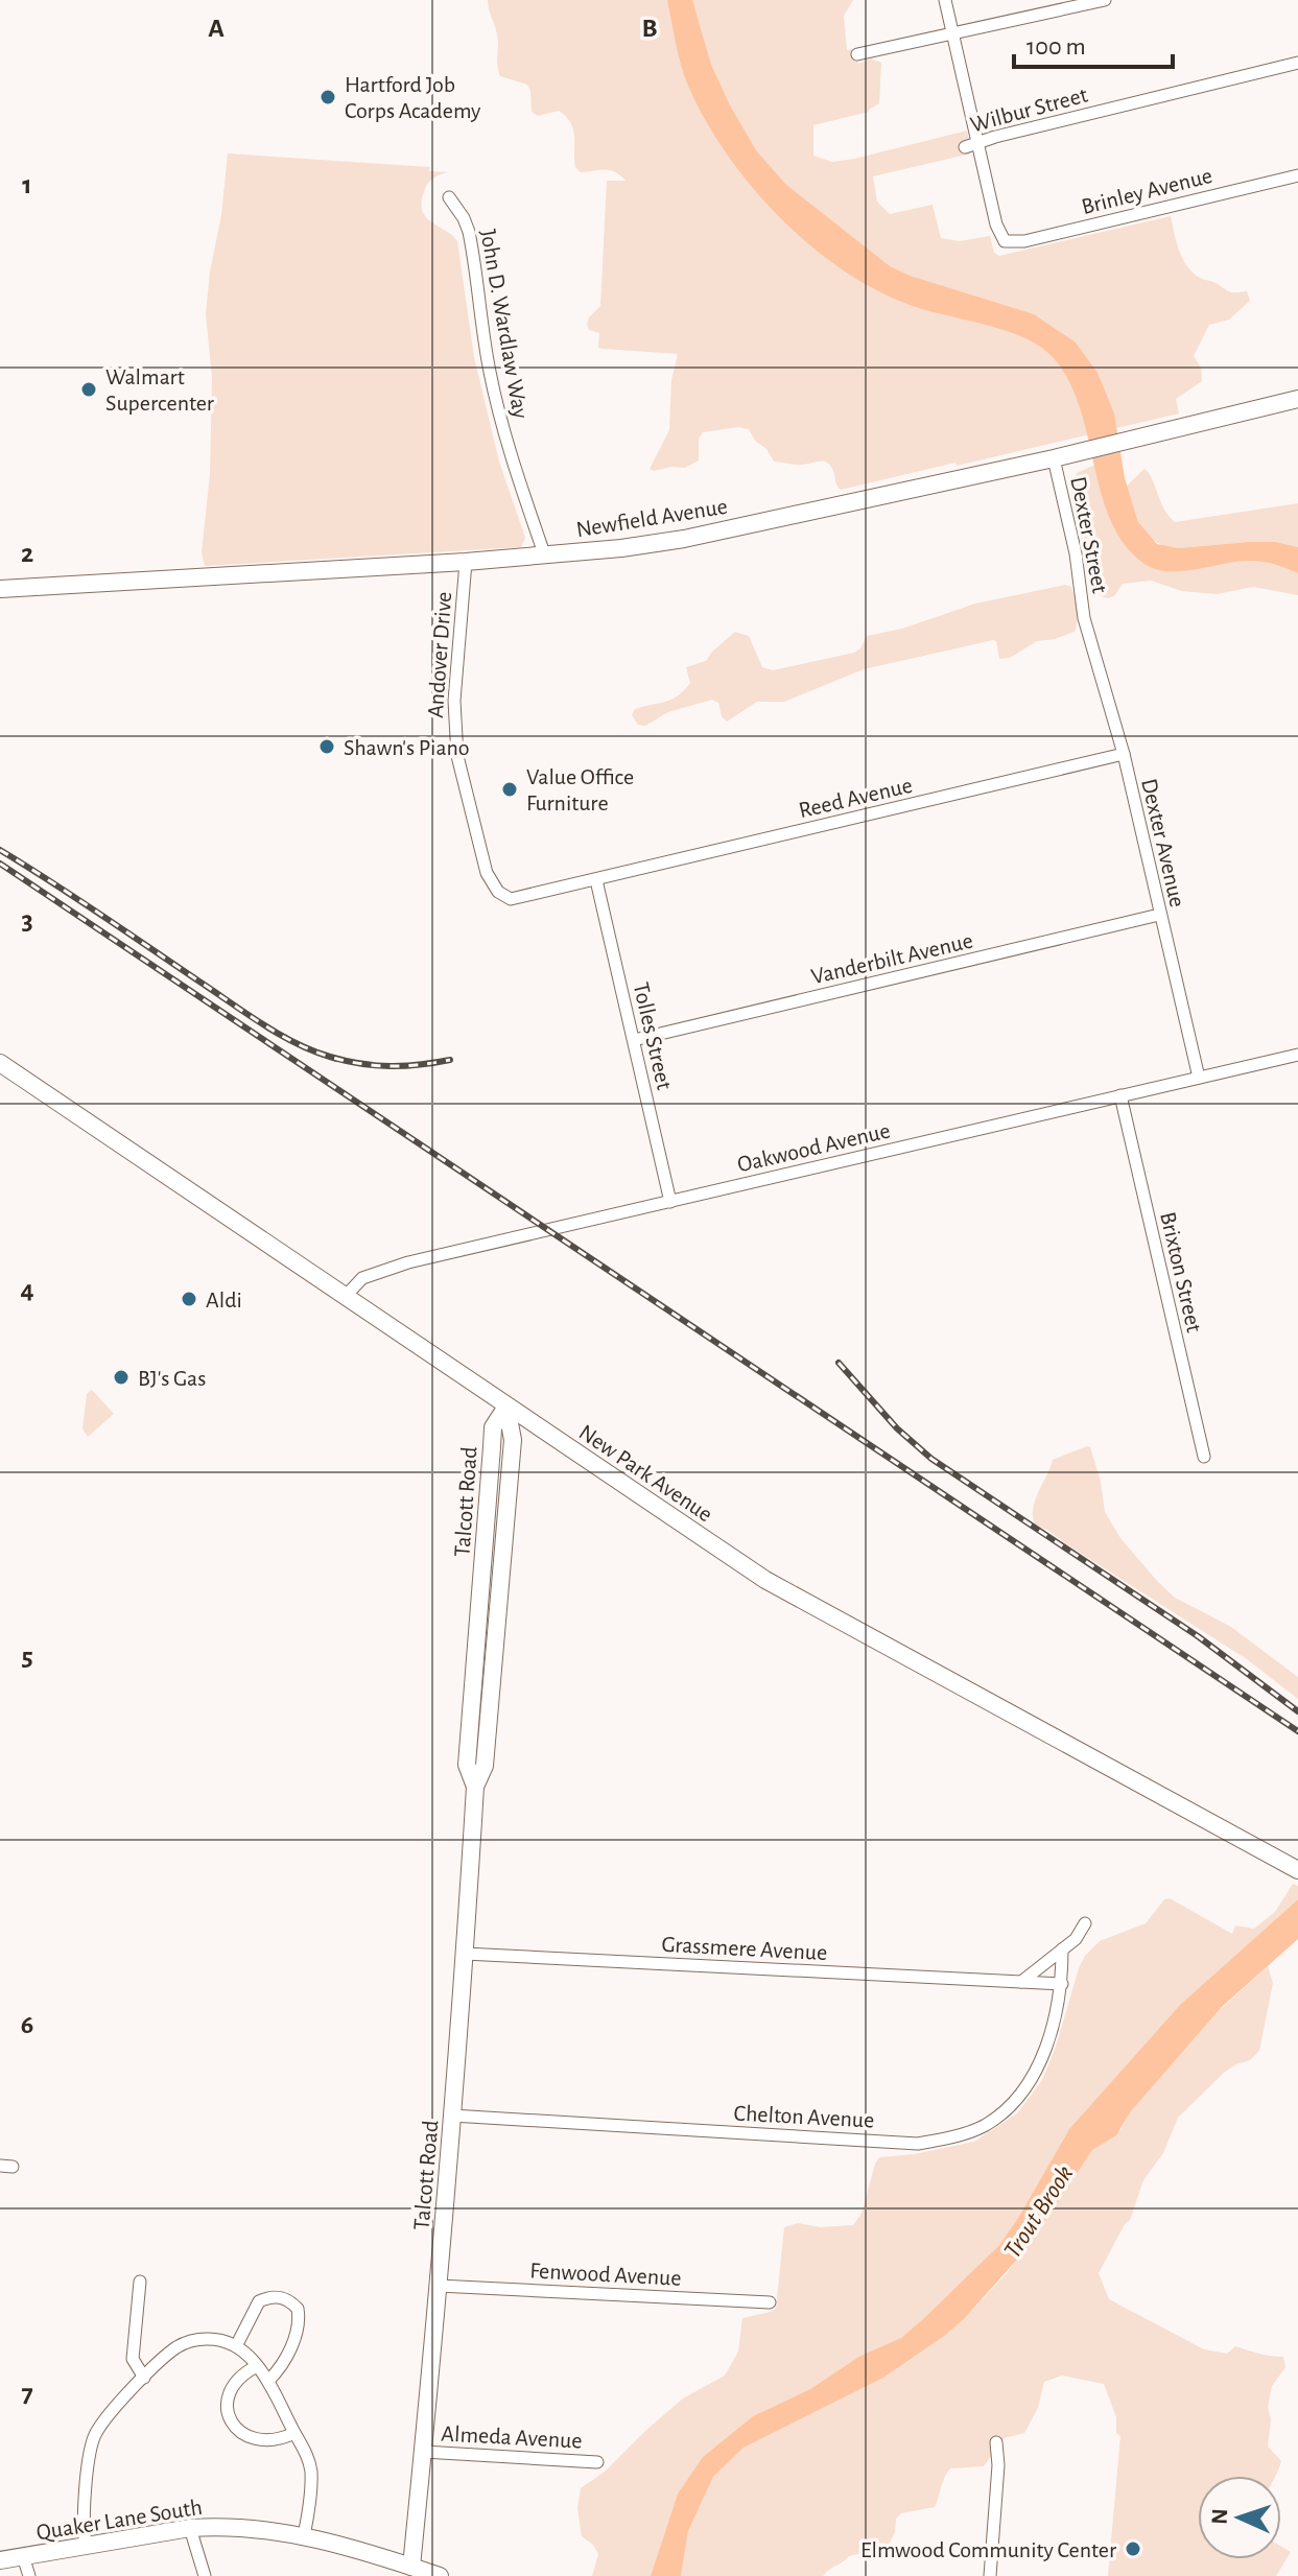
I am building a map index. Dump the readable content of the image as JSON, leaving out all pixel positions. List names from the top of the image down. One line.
{"streets":{"street":["Wilbur Street","Brinley Avenue","John D. Wardlaw Way","Newfield Avenue","Dexter Street","Andover Drive","Reed Avenue","Dexter Avenue","Vanderbilt Avenue","Tolles Street","Oakwood Avenue","Brixton Street","New Park Avenue","Talcott Road","Grassmere Avenue","Chelton Avenue","Fenwood Avenue","Almeda Avenue","Quaker Lane South"]},"crossings":[["Wilbur Street","Brinley Avenue"],["John D. Wardlaw Way","Newfield Avenue"],["Newfield Avenue","Dexter Street"],["Newfield Avenue","Andover Drive"],["Dexter Street","Dexter Avenue"],["Andover Drive","Reed Avenue"],["Andover Drive","Tolles Street"],["Reed Avenue","Dexter Avenue"],["Reed Avenue","Tolles Street"],["Dexter Avenue","Vanderbilt Avenue"],["Dexter Avenue","Oakwood Avenue"],["Vanderbilt Avenue","Tolles Street"],["Tolles Street","Oakwood Avenue"],["Oakwood Avenue","Brixton Street"],["Oakwood Avenue","New Park Avenue"],["New Park Avenue","Talcott Road"],["Talcott Road","Grassmere Avenue"],["Talcott Road","Chelton Avenue"],["Talcott Road","Fenwood Avenue"],["Talcott Road","Almeda Avenue"],["Talcott Road","Quaker Lane South"],["Grassmere Avenue","Chelton Avenue"]],"water":["Trout Brook"],"places":["Hartford Job Corps Academy","Walmart Supercenter","Shawn's Piano","Value Office Furniture","Aldi","BJ's Gas","Elmwood Community Center"],"scale_bar":"100 m","north":"left","grid":{"columns":["A","B"],"rows":["1","2","3","4","5","6","7"]}}
